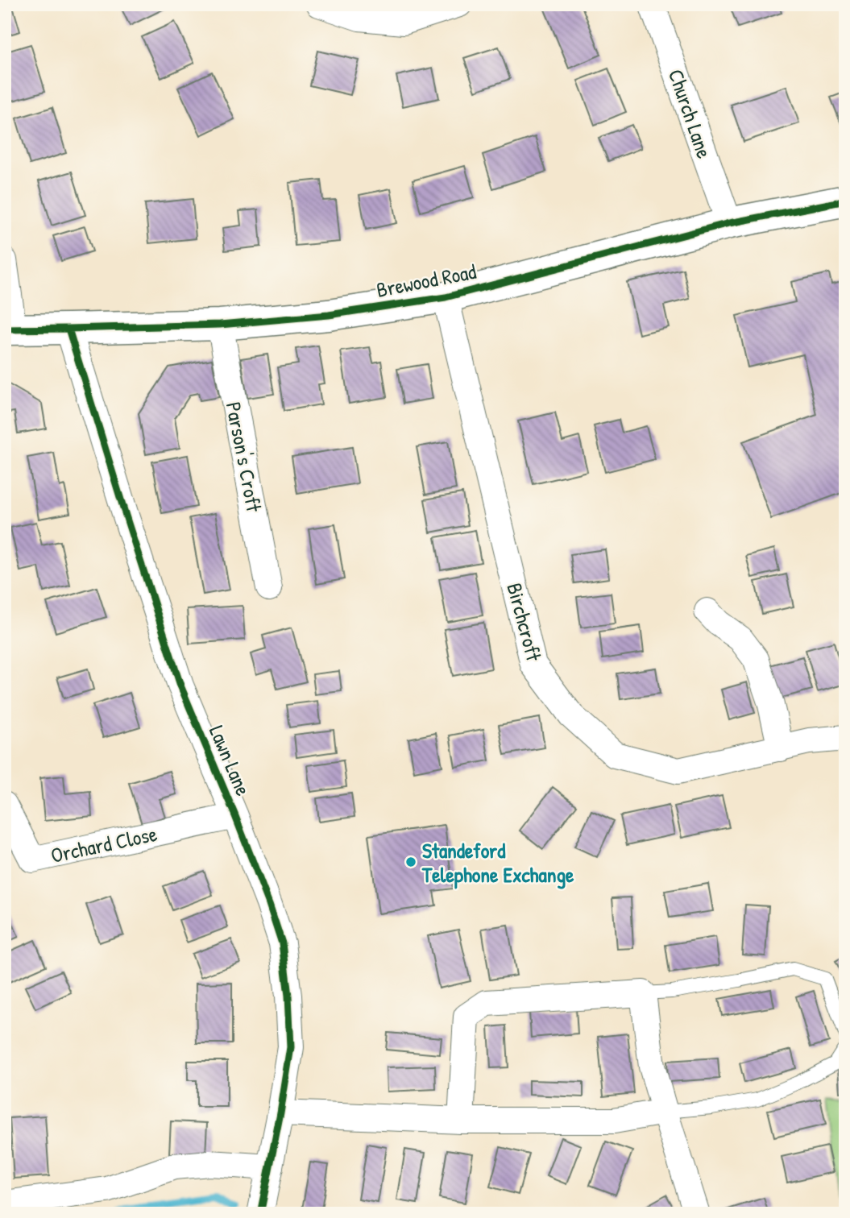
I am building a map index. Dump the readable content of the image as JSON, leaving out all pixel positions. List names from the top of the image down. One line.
{"streets":{"street":["Church Lane","Brewood Road","Parson's Croft","Birchcroft","Lawn Lane","Orchard Close"]},"crossings":[["Church Lane","Brewood Road"],["Brewood Road","Parson's Croft"],["Brewood Road","Birchcroft"],["Brewood Road","Lawn Lane"],["Lawn Lane","Orchard Close"]],"places":["Standeford Telephone Exchange"]}
